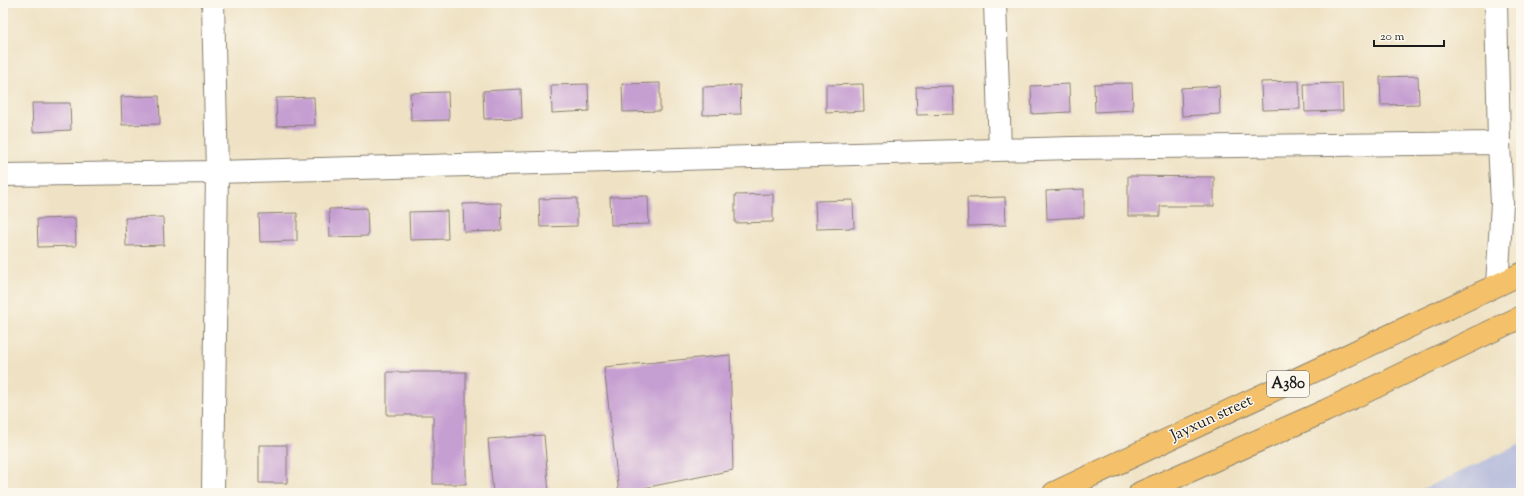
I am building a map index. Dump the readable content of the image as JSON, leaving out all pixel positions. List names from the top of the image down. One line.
{"streets":{"highway":["A380","Jayxun street"]},"scale_bar":"20 m"}
